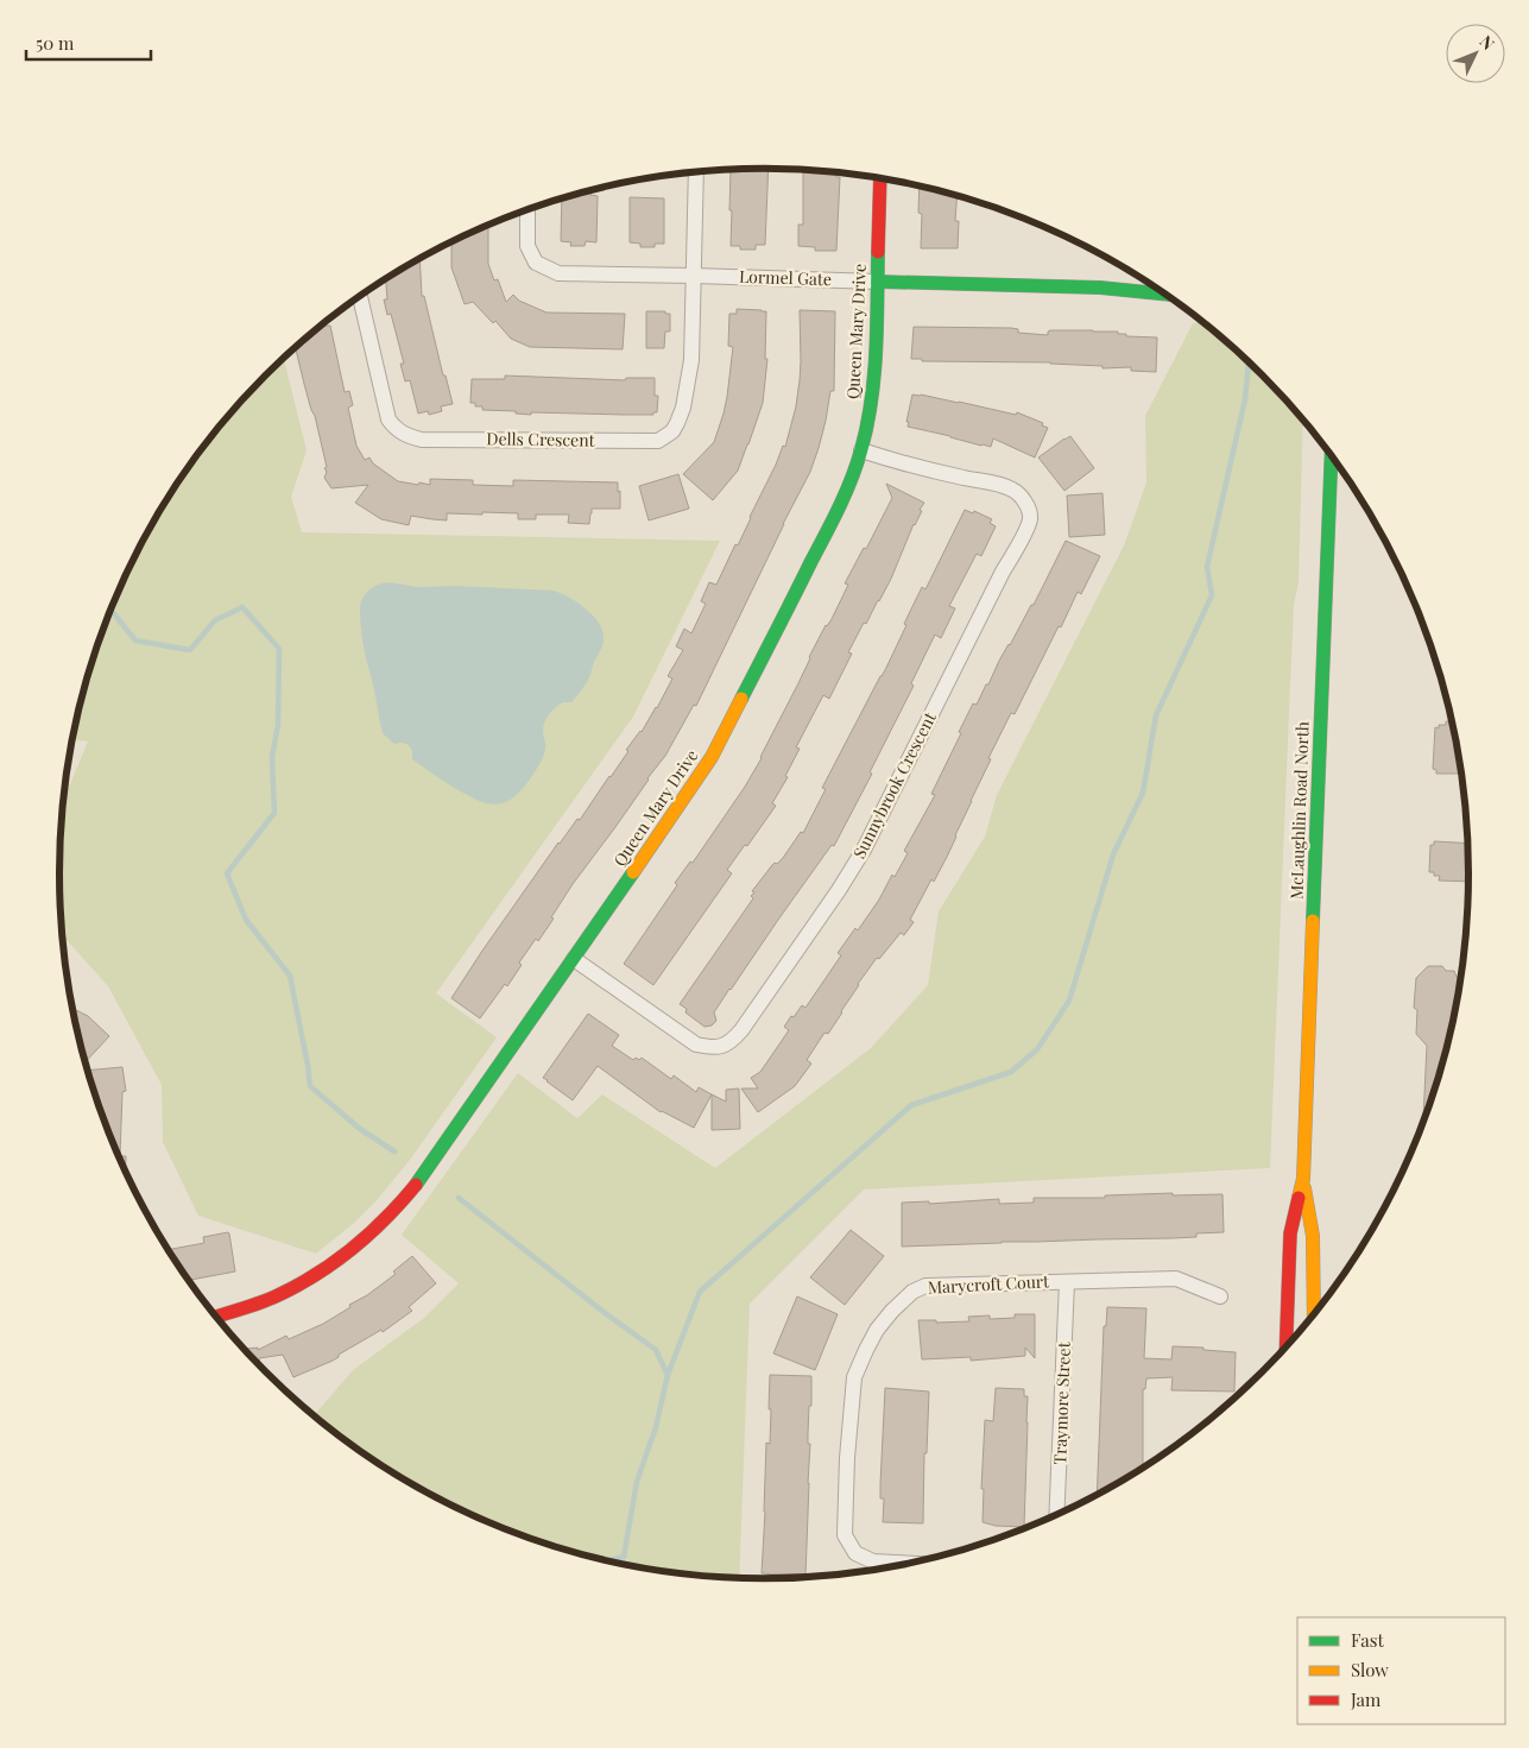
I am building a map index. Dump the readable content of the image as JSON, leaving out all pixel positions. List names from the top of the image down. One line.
{"streets":{"street":["Lormel Gate","Queen Mary Drive","Dells Crescent","Sunnybrook Crescent","McLaughlin Road North","Marycroft Court","Traymore Street"]},"crossings":[["Lormel Gate","Queen Mary Drive"],["Lormel Gate","Dells Crescent"],["Queen Mary Drive","Sunnybrook Crescent"],["Marycroft Court","Traymore Street"]],"legend":["Fast","Slow","Jam"],"scale_bar":"50 m","north":"top right"}
